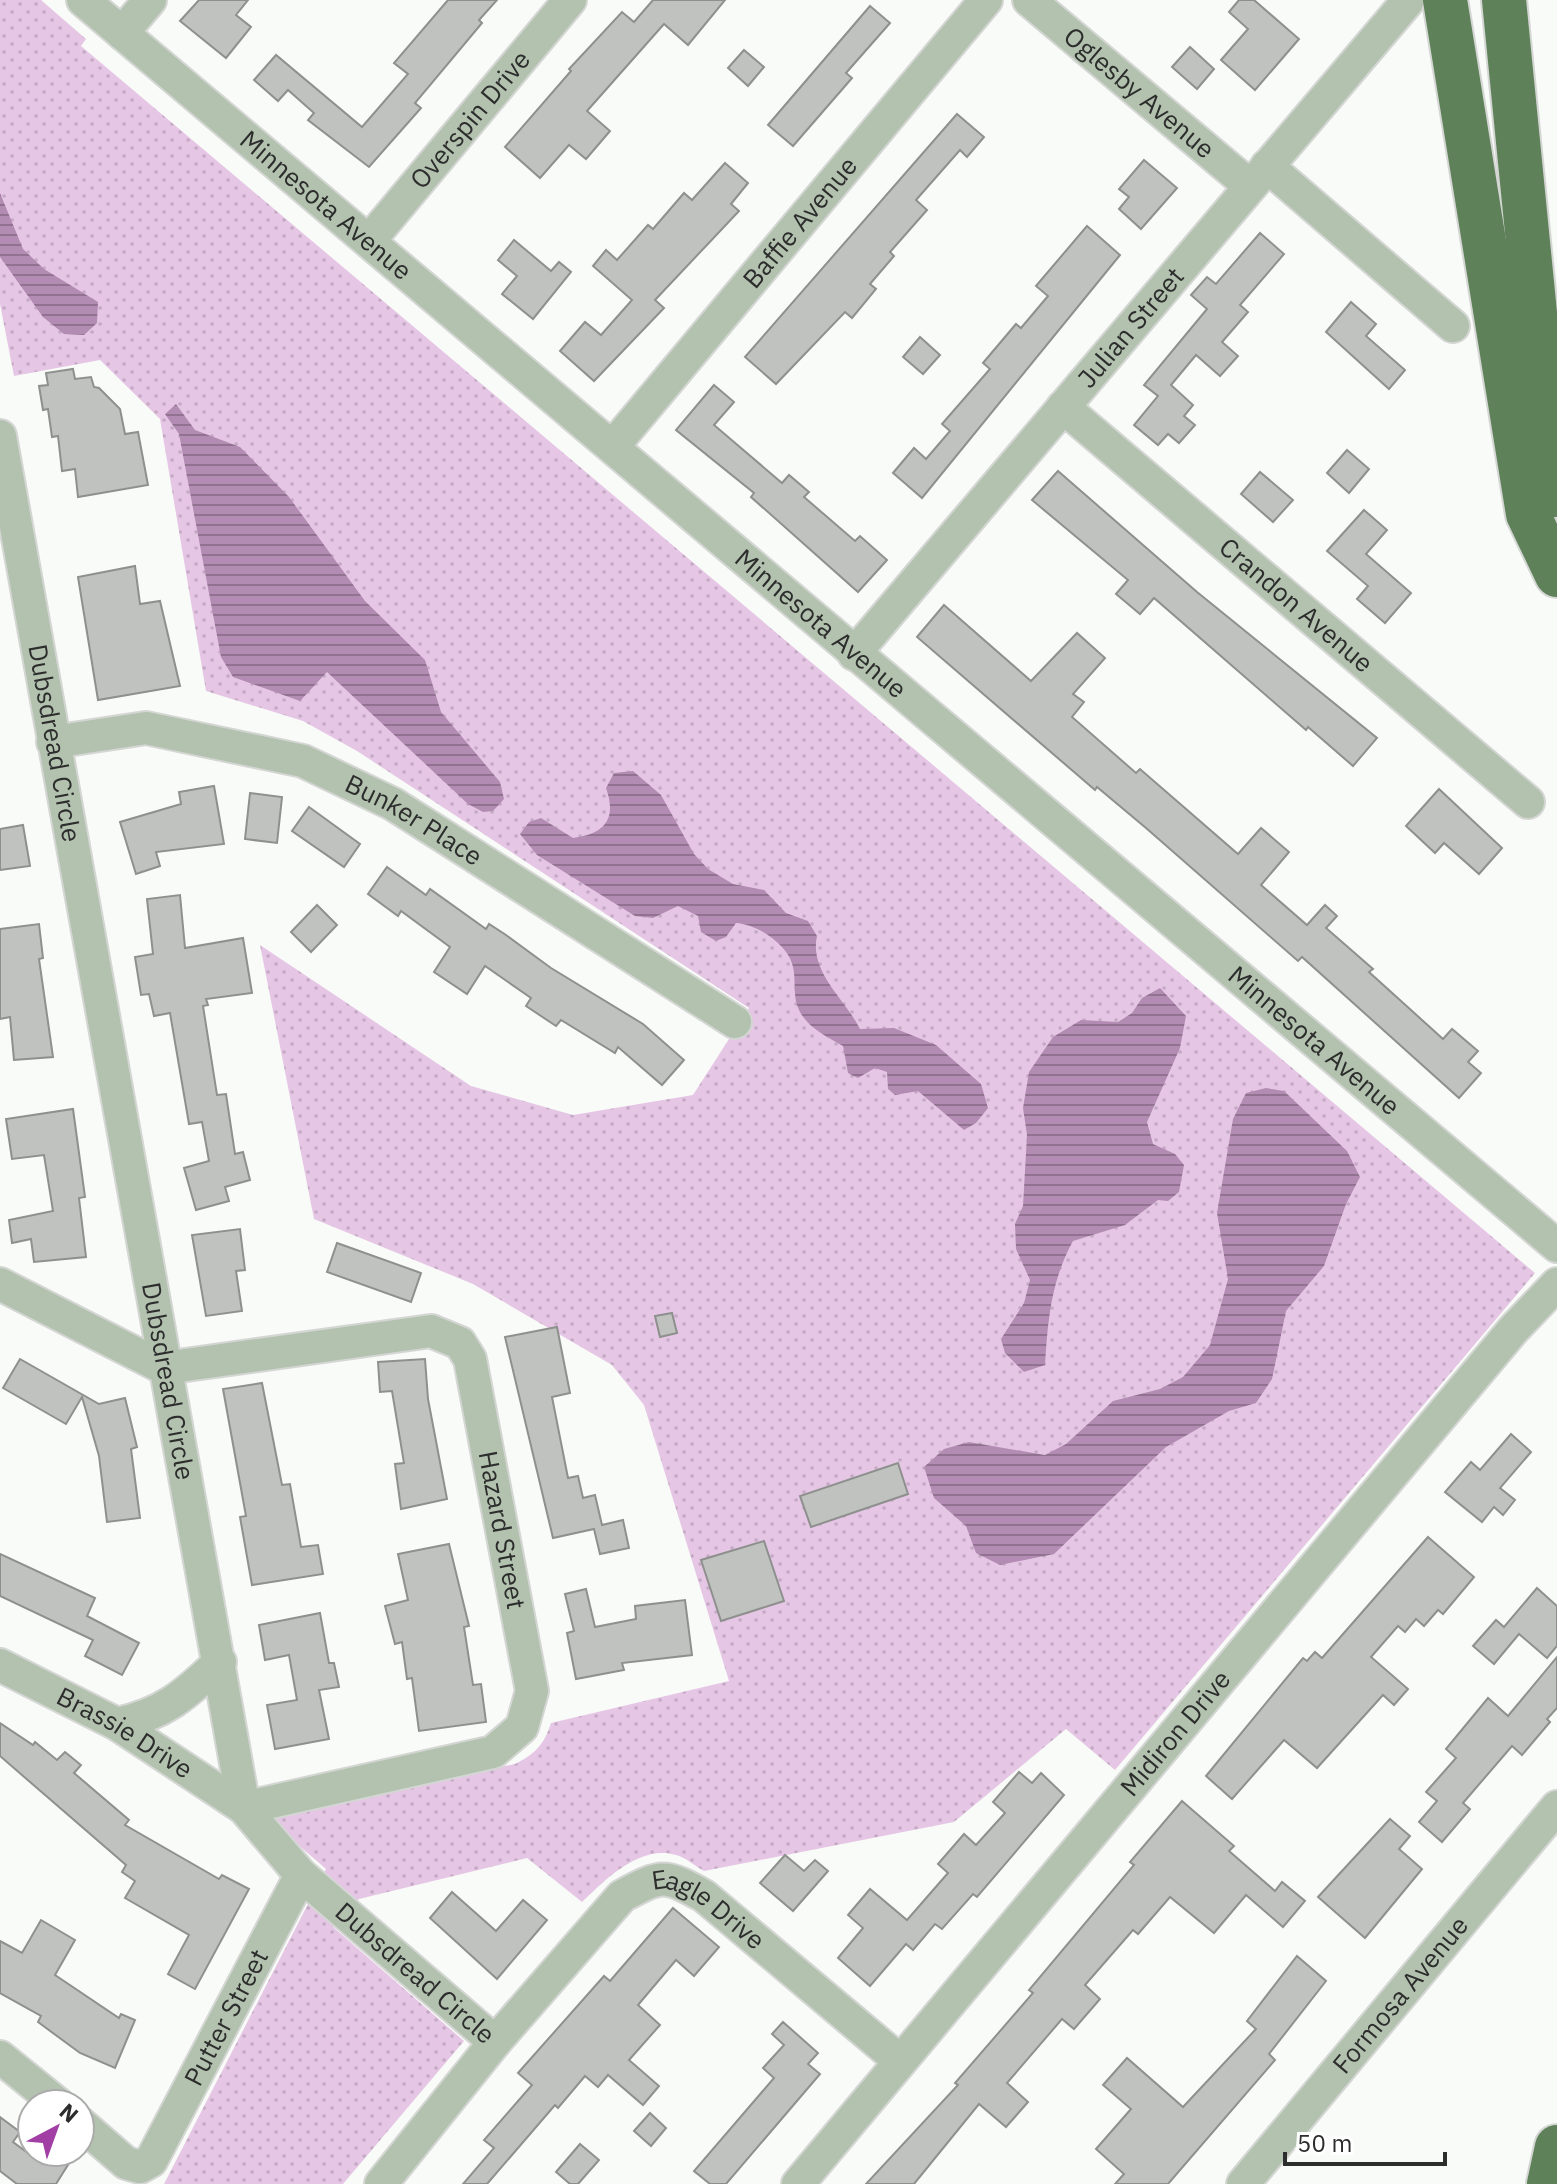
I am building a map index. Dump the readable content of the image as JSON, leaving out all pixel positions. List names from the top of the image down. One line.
{"streets":{"street":["Oglesby Avenue","Overspin Drive","Minnesota Avenue","Baffie Avenue","Julian Street","Crandon Avenue","Dubsdread Circle","Bunker Place","Hazard Street","Midiron Drive","Brassie Drive","Eagle Drive","Formosa Avenue","Putter Street"]},"crossings":[["Oglesby Avenue","Julian Street"],["Overspin Drive","Minnesota Avenue"],["Minnesota Avenue","Baffie Avenue"],["Minnesota Avenue","Julian Street"],["Julian Street","Crandon Avenue"],["Dubsdread Circle","Bunker Place"],["Dubsdread Circle","Hazard Street"],["Dubsdread Circle","Brassie Drive"],["Dubsdread Circle","Eagle Drive"],["Dubsdread Circle","Putter Street"],["Hazard Street","Brassie Drive"],["Midiron Drive","Eagle Drive"]],"scale_bar":"50 m","north":"top right"}
